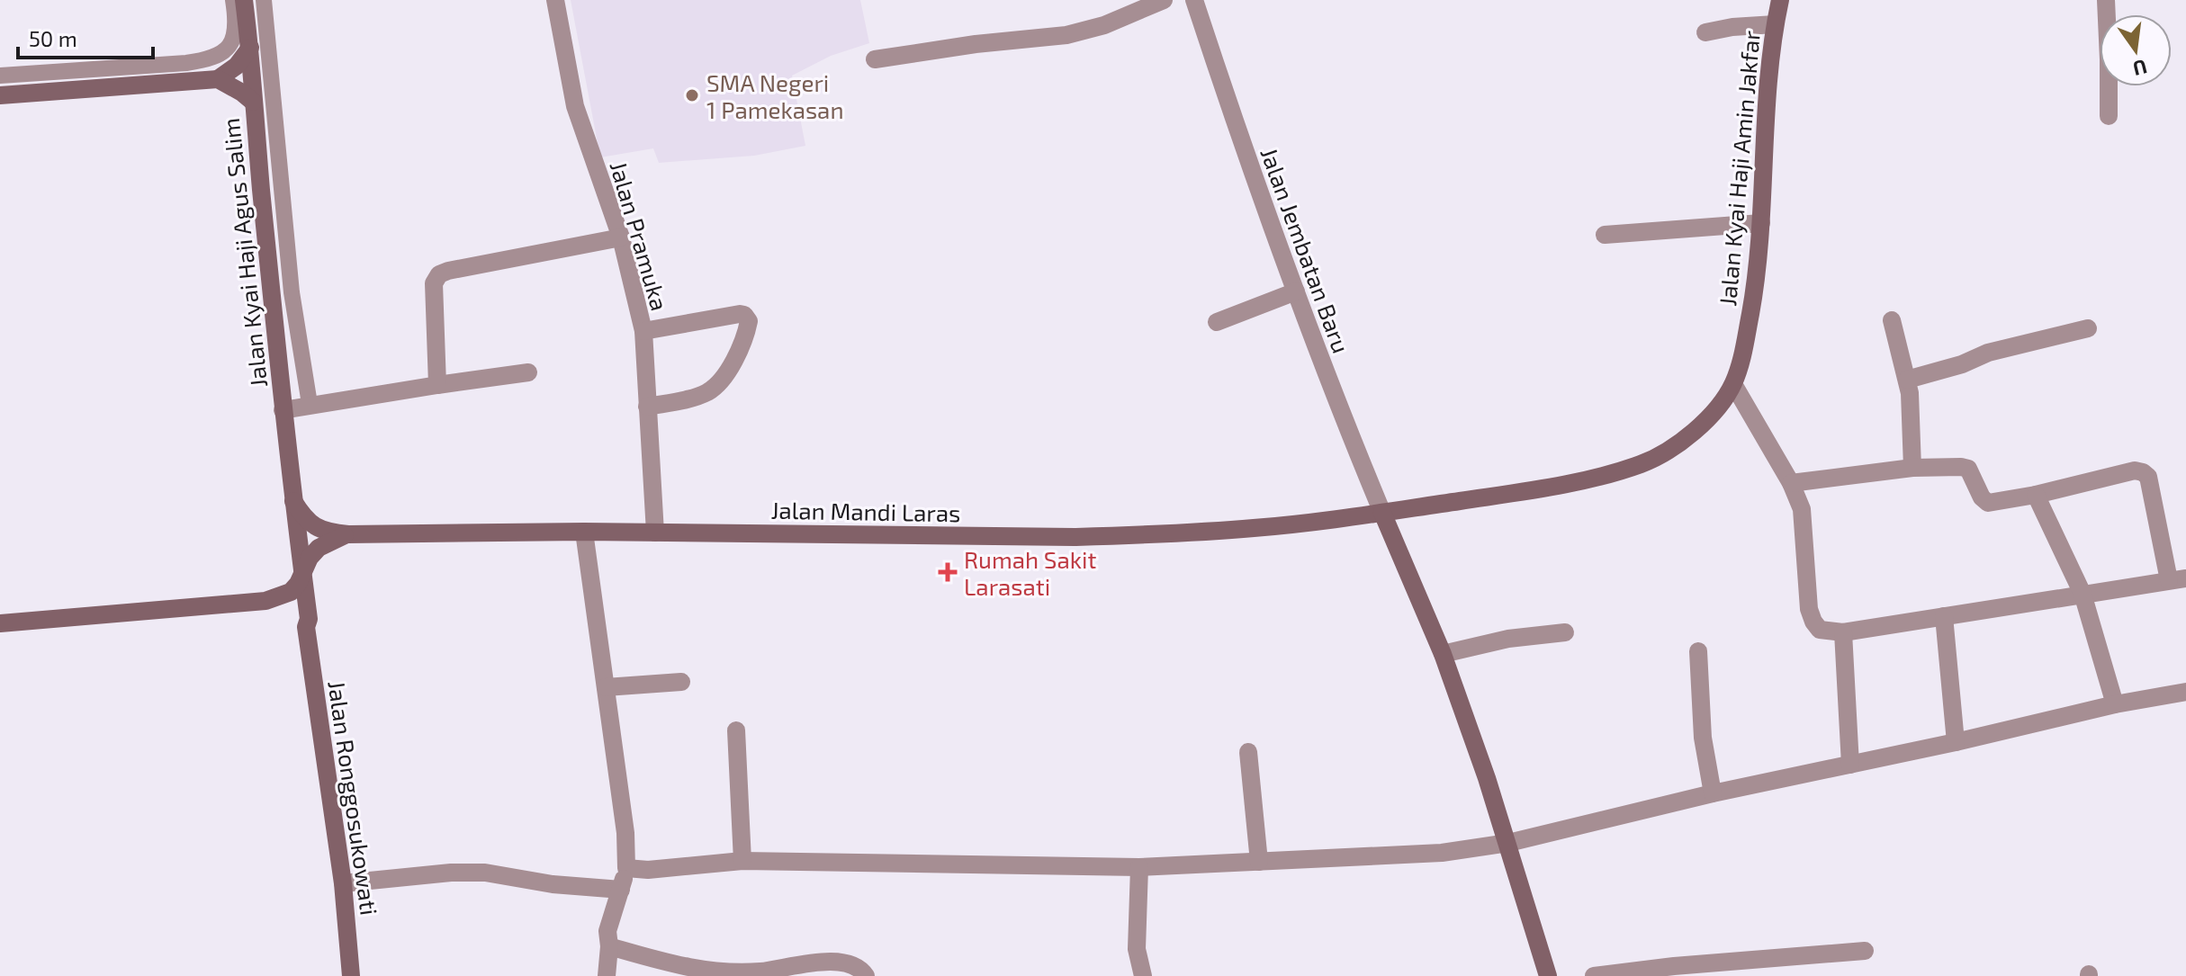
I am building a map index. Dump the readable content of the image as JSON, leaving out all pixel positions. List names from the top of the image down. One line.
{"streets":{"main road":["Jalan Kyai Haji Amin Jakfar","Jalan Kyai Haji Agus Salim","Jalan Mandi Laras","Jalan Ronggosukowati"],"street":["Jalan Pramuka","Jalan Jembatan Baru"]},"crossings":[["Jalan Kyai Haji Amin Jakfar","Jalan Jembatan Baru"],["Jalan Kyai Haji Amin Jakfar","Jalan Mandi Laras"],["Jalan Pramuka","Jalan Mandi Laras"],["Jalan Jembatan Baru","Jalan Mandi Laras"],["Jalan Kyai Haji Agus Salim","Jalan Ronggosukowati"]],"places":{"other":["SMA Negeri 1 Pamekasan"],"health":["Rumah Sakit Larasati"]},"scale_bar":"50 m","north":"bottom"}
